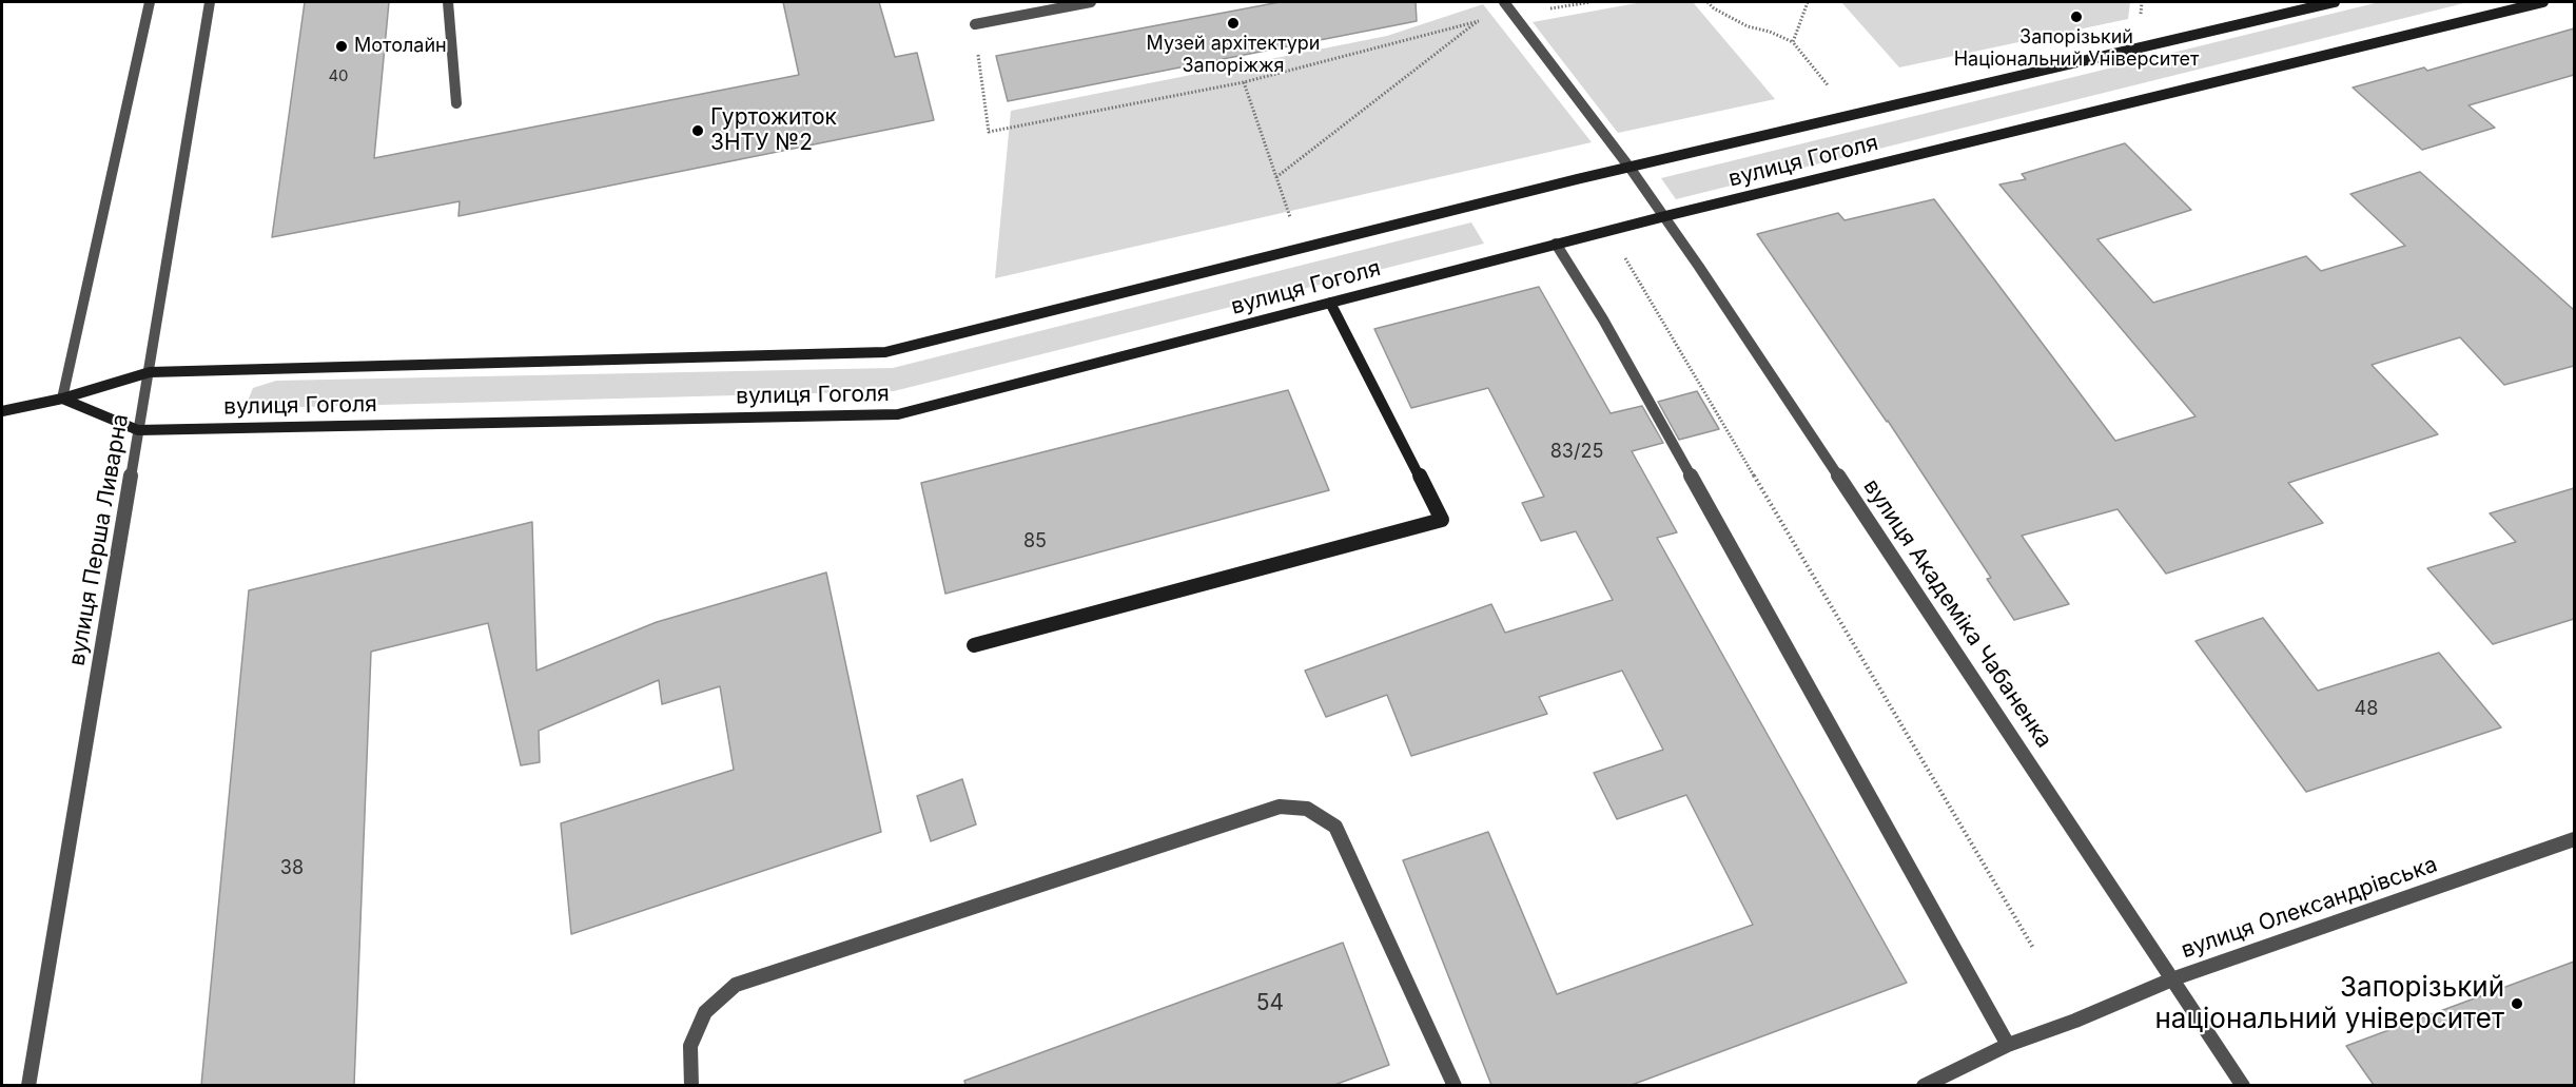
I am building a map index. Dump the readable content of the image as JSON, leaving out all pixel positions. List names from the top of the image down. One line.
{"streets":{"street":["вулиця Гоголя","вулиця Перша Ливарна","вулиця Академіка Чабаненка","вулиця Олександрівська"]},"crossings":[["вулиця Гоголя","вулиця Перша Ливарна"],["вулиця Гоголя","вулиця Академіка Чабаненка"],["вулиця Академіка Чабаненка","вулиця Олександрівська"]],"places":["Запорізький Національний Університет","Музей архітектури Запоріжжя","Мотолайн","Гуртожиток ЗНТУ №2","Запорізький національний університет"],"house_numbers":["40","83/25","85","48","38","54"]}
